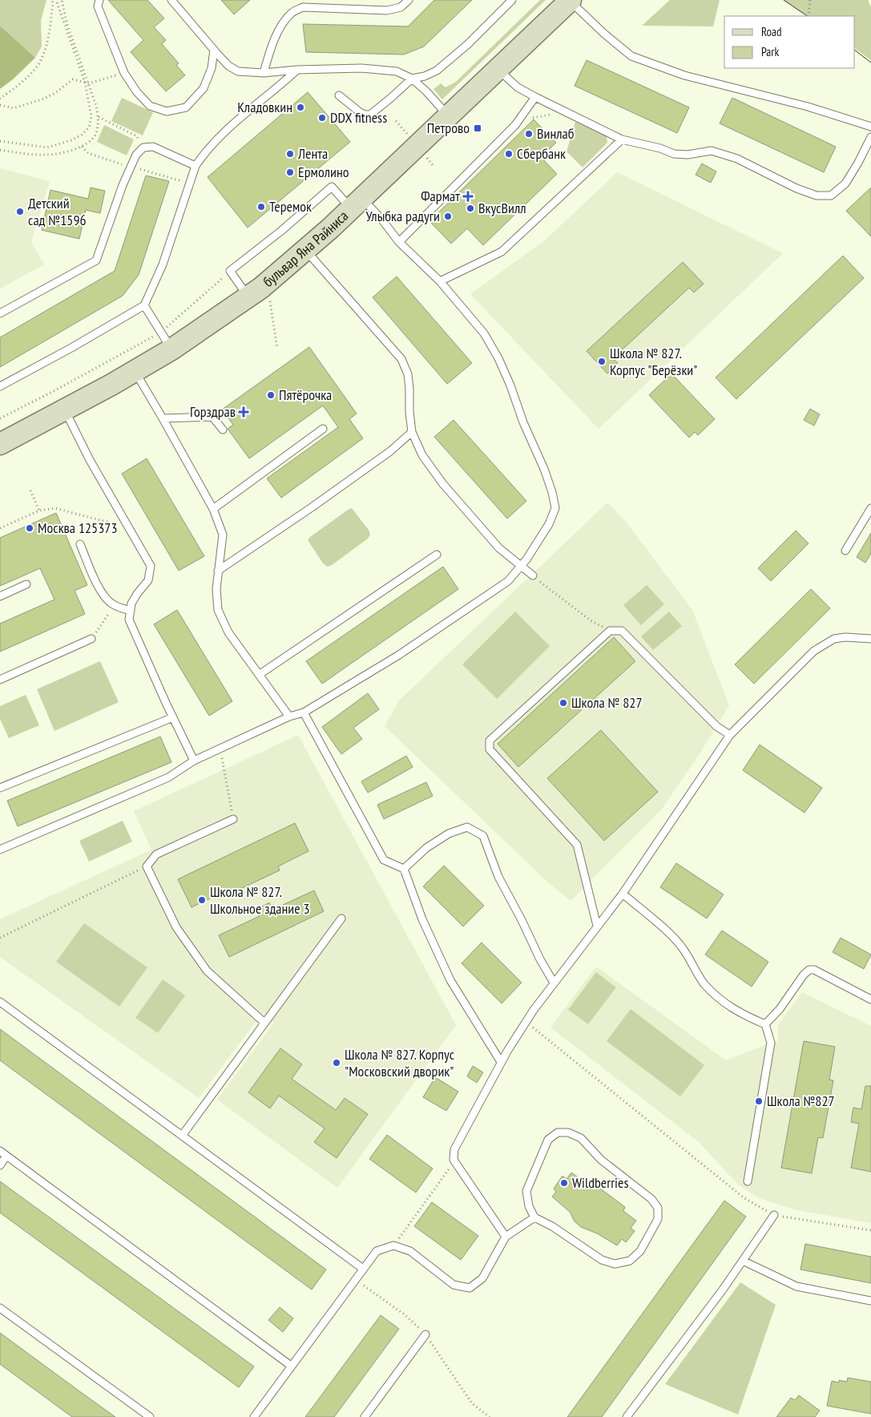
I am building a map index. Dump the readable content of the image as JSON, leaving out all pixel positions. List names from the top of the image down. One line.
{"streets":{"main road":["бульвар Яна Райниса"]},"places":{"other":["Кладовкин","DDX fitness","Винлаб","Лента","Сбербанк","Ермолино","Теремок","ВкусВилл","Детский сад №1596","Улыбка радуги","Школа № 827. Корпус \"Берёзки\"","Пятёрочка","Москва 125373","Школа № 827","Школа № 827. Школьное здание 3","Школа № 827. Корпус \"Московский дворик\"","Школа №827","Wildberries"],"transit":["Петрово"],"health":["Фармат","Горздрав"]},"legend":["Road","Park"]}
